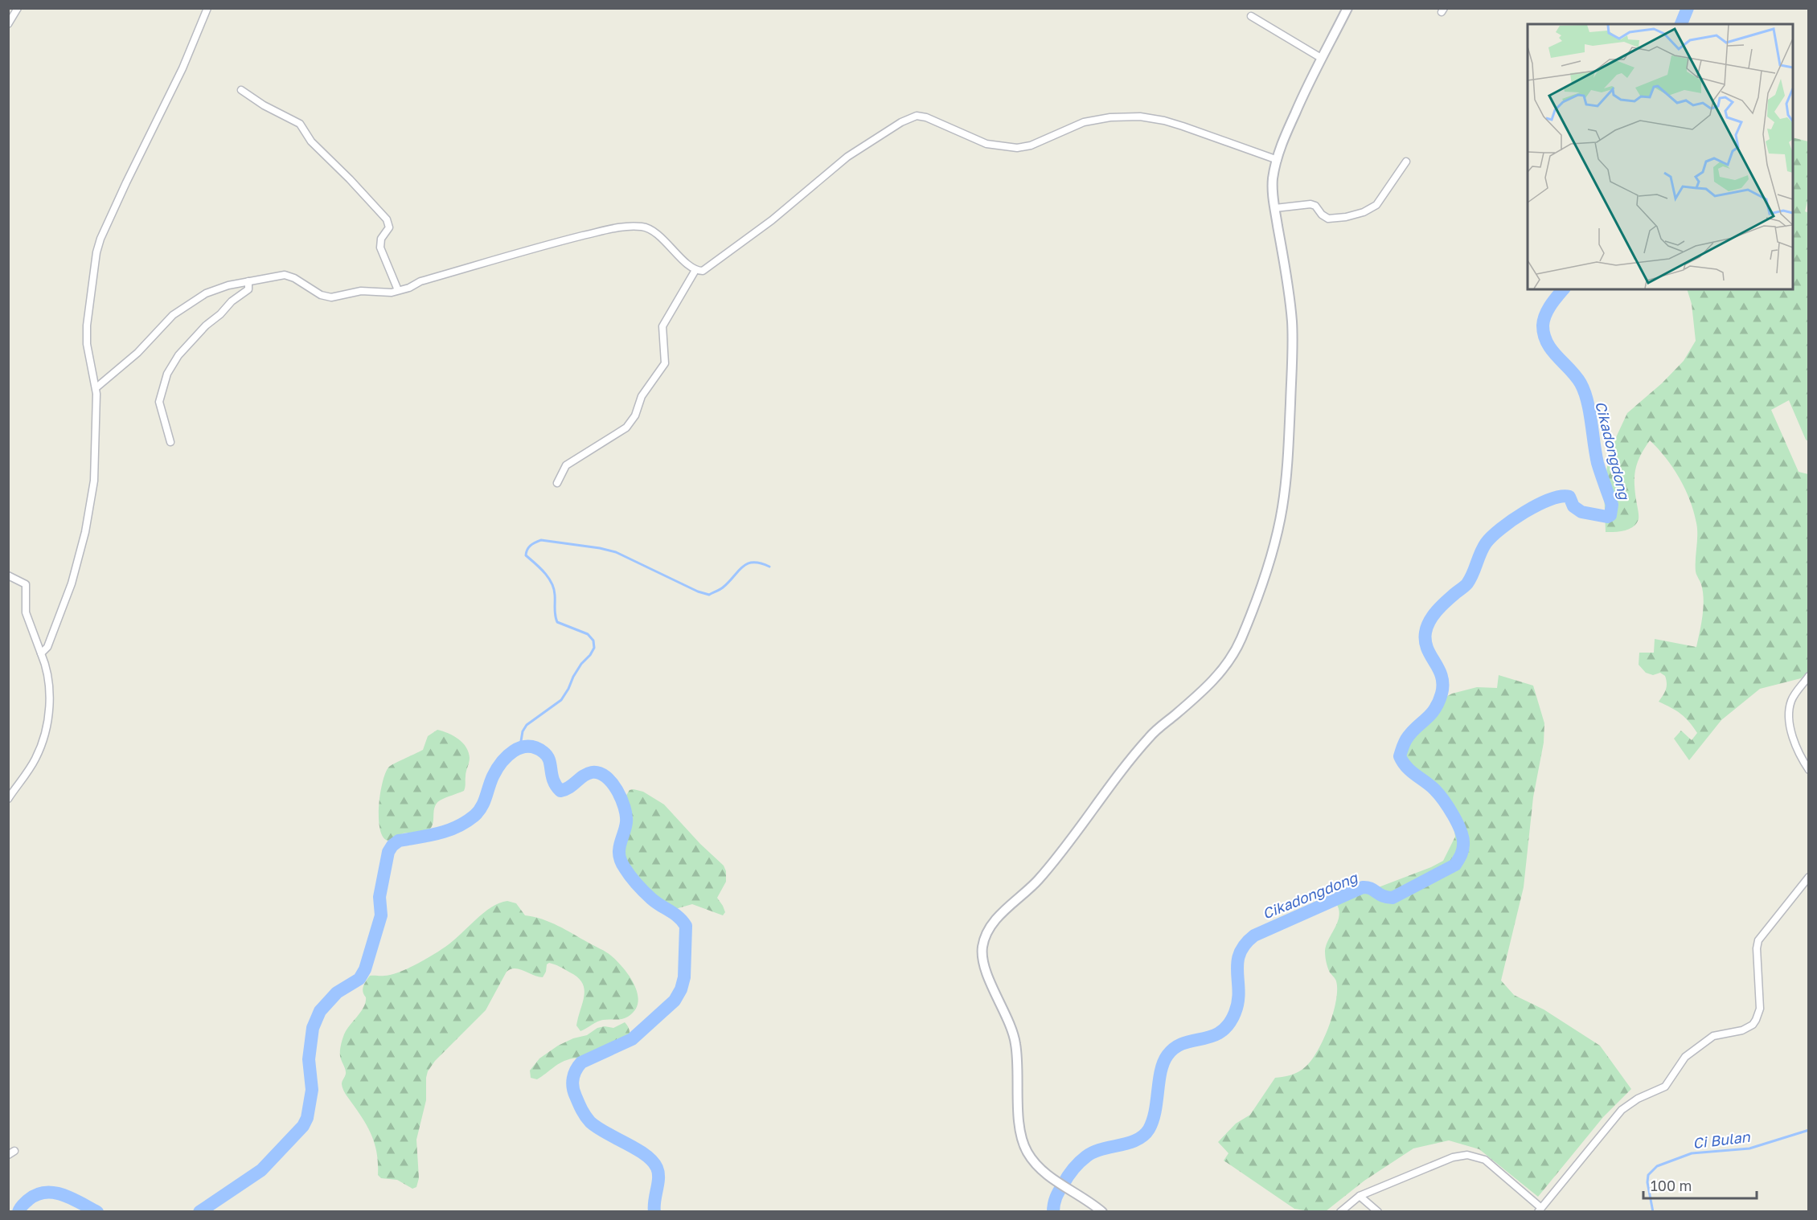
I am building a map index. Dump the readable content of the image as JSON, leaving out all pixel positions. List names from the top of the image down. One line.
{"water":["Cikadongdong","Ci Bulan"],"scale_bar":"100 m"}
